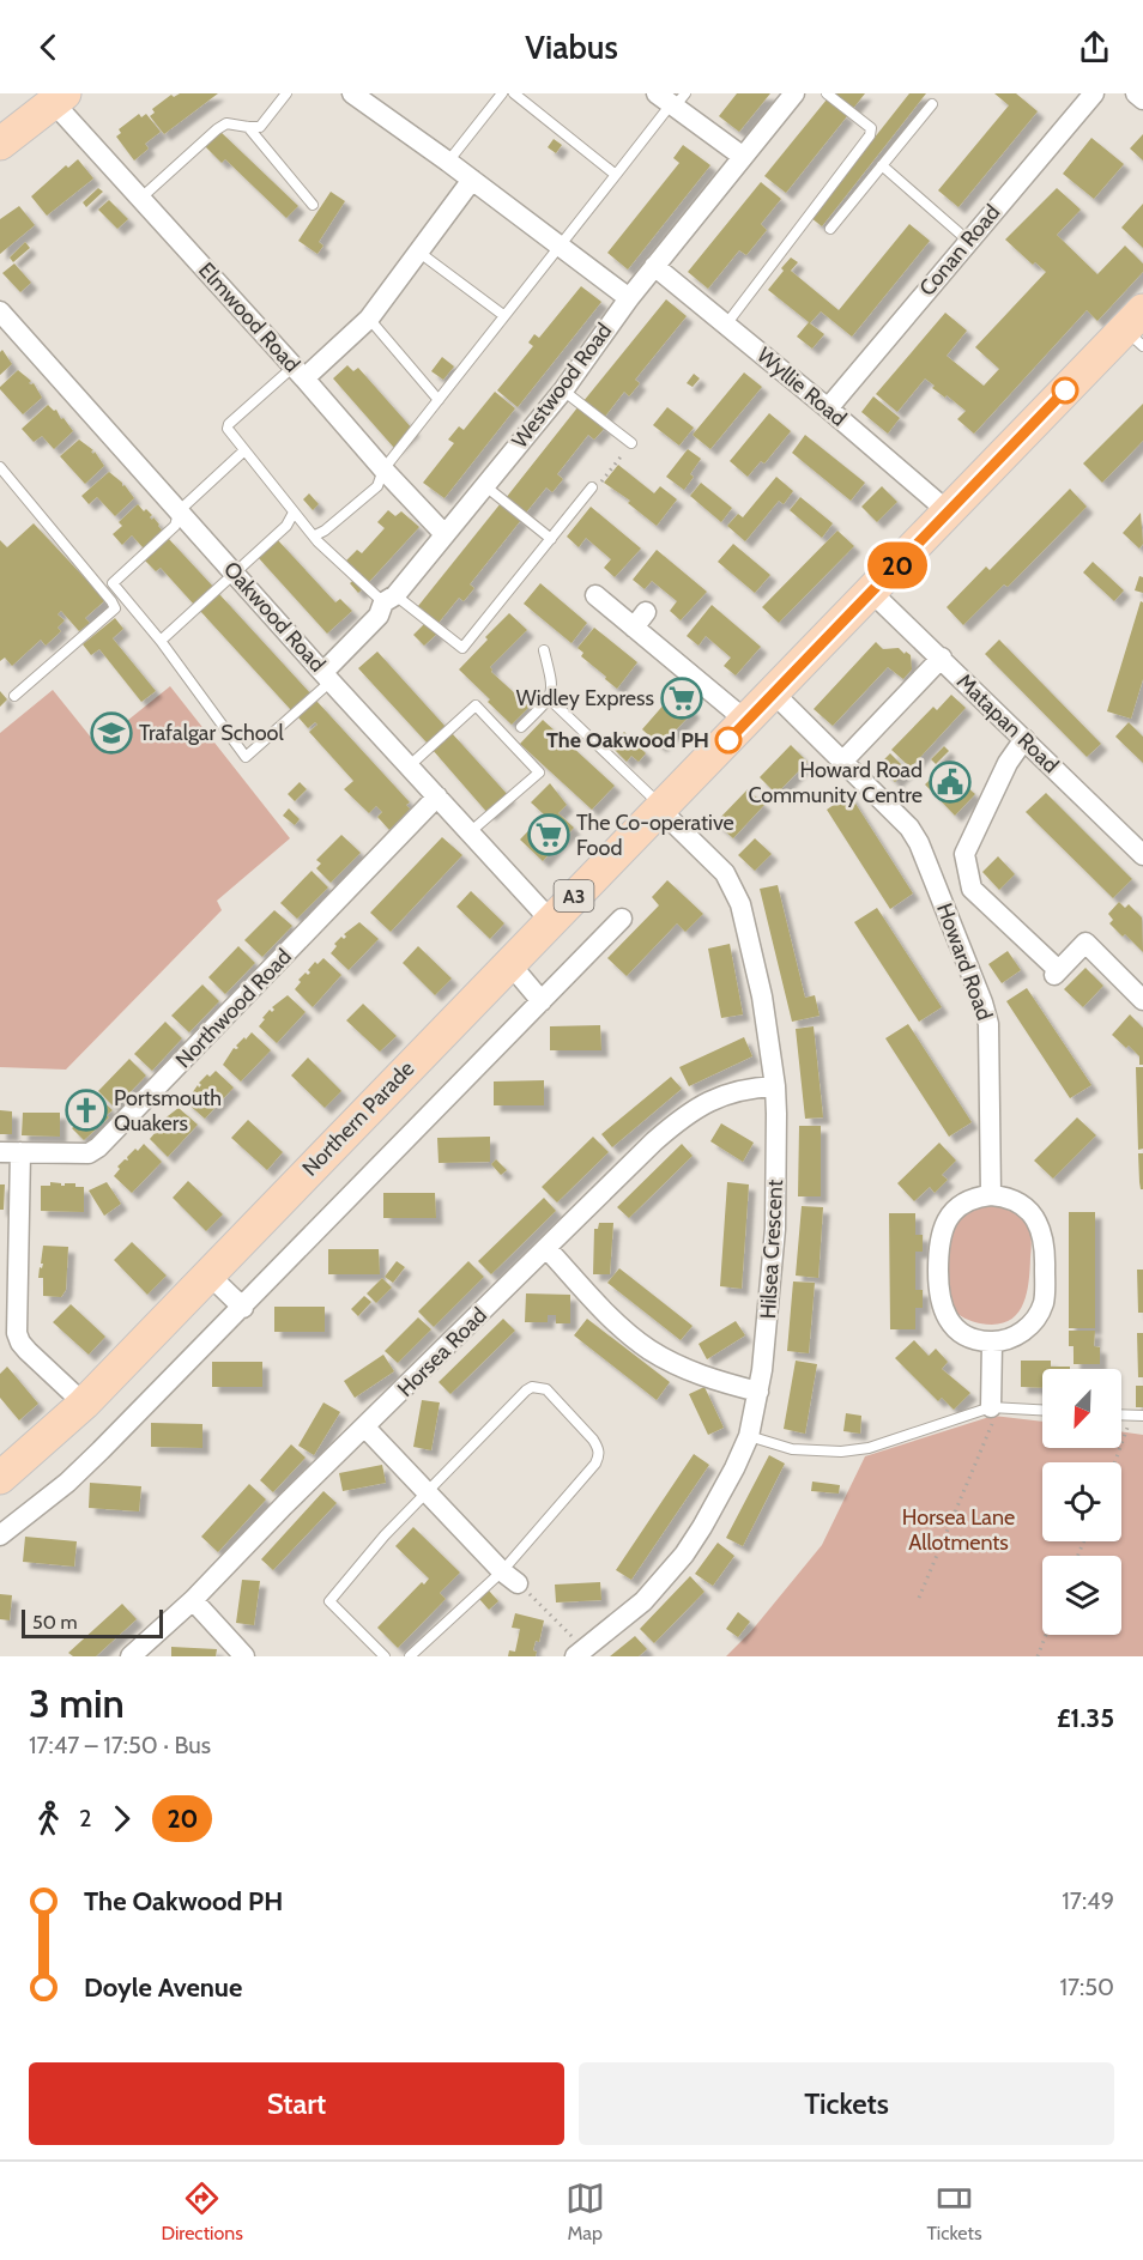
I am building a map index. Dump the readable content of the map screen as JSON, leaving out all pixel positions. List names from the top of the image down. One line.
{"streets":{"main road":["A3","Northern Parade"],"street":["Conan Road","Elmwood Road","Westwood Road","Wyllie Road","Oakwood Road","Matapan Road","Howard Road","Northwood Road","Hilsea Crescent","Horsea Road"]},"crossings":[["Conan Road","Wyllie Road"],["Elmwood Road","Westwood Road"],["Westwood Road","Wyllie Road"],["Westwood Road","Oakwood Road"],["Wyllie Road","Northern Parade"],["Oakwood Road","Northwood Road"],["Oakwood Road","Northern Parade"],["Matapan Road","Northern Parade"],["Howard Road","Northern Parade"],["Northern Parade","Hilsea Crescent"],["Hilsea Crescent","Horsea Road"]],"parks":["Horsea Lane Allotments"],"places":{"supermarket":["Widley Express","The Co-operative Food"],"school or university":["Trafalgar School"],"other":["The Oakwood PH"],"public building":["Howard Road Community Centre"],"church":["Portsmouth Quakers"]},"lines":["bus line 20"],"scale_bar":"50 m","north":"bottom left","page":{"header":"Viabus","on_map":"20","scale":"50 m","heading":["3 min","17:47 – 17:50 · Bus","£1.35"],"legs":["2","20"],"list":[{"name":"The Oakwood PH","value":"17:49"},{"name":"Doyle Avenue","value":"17:50"}],"buttons":["Start","Tickets"],"tabs":["Directions","Map","Tickets"]}}
